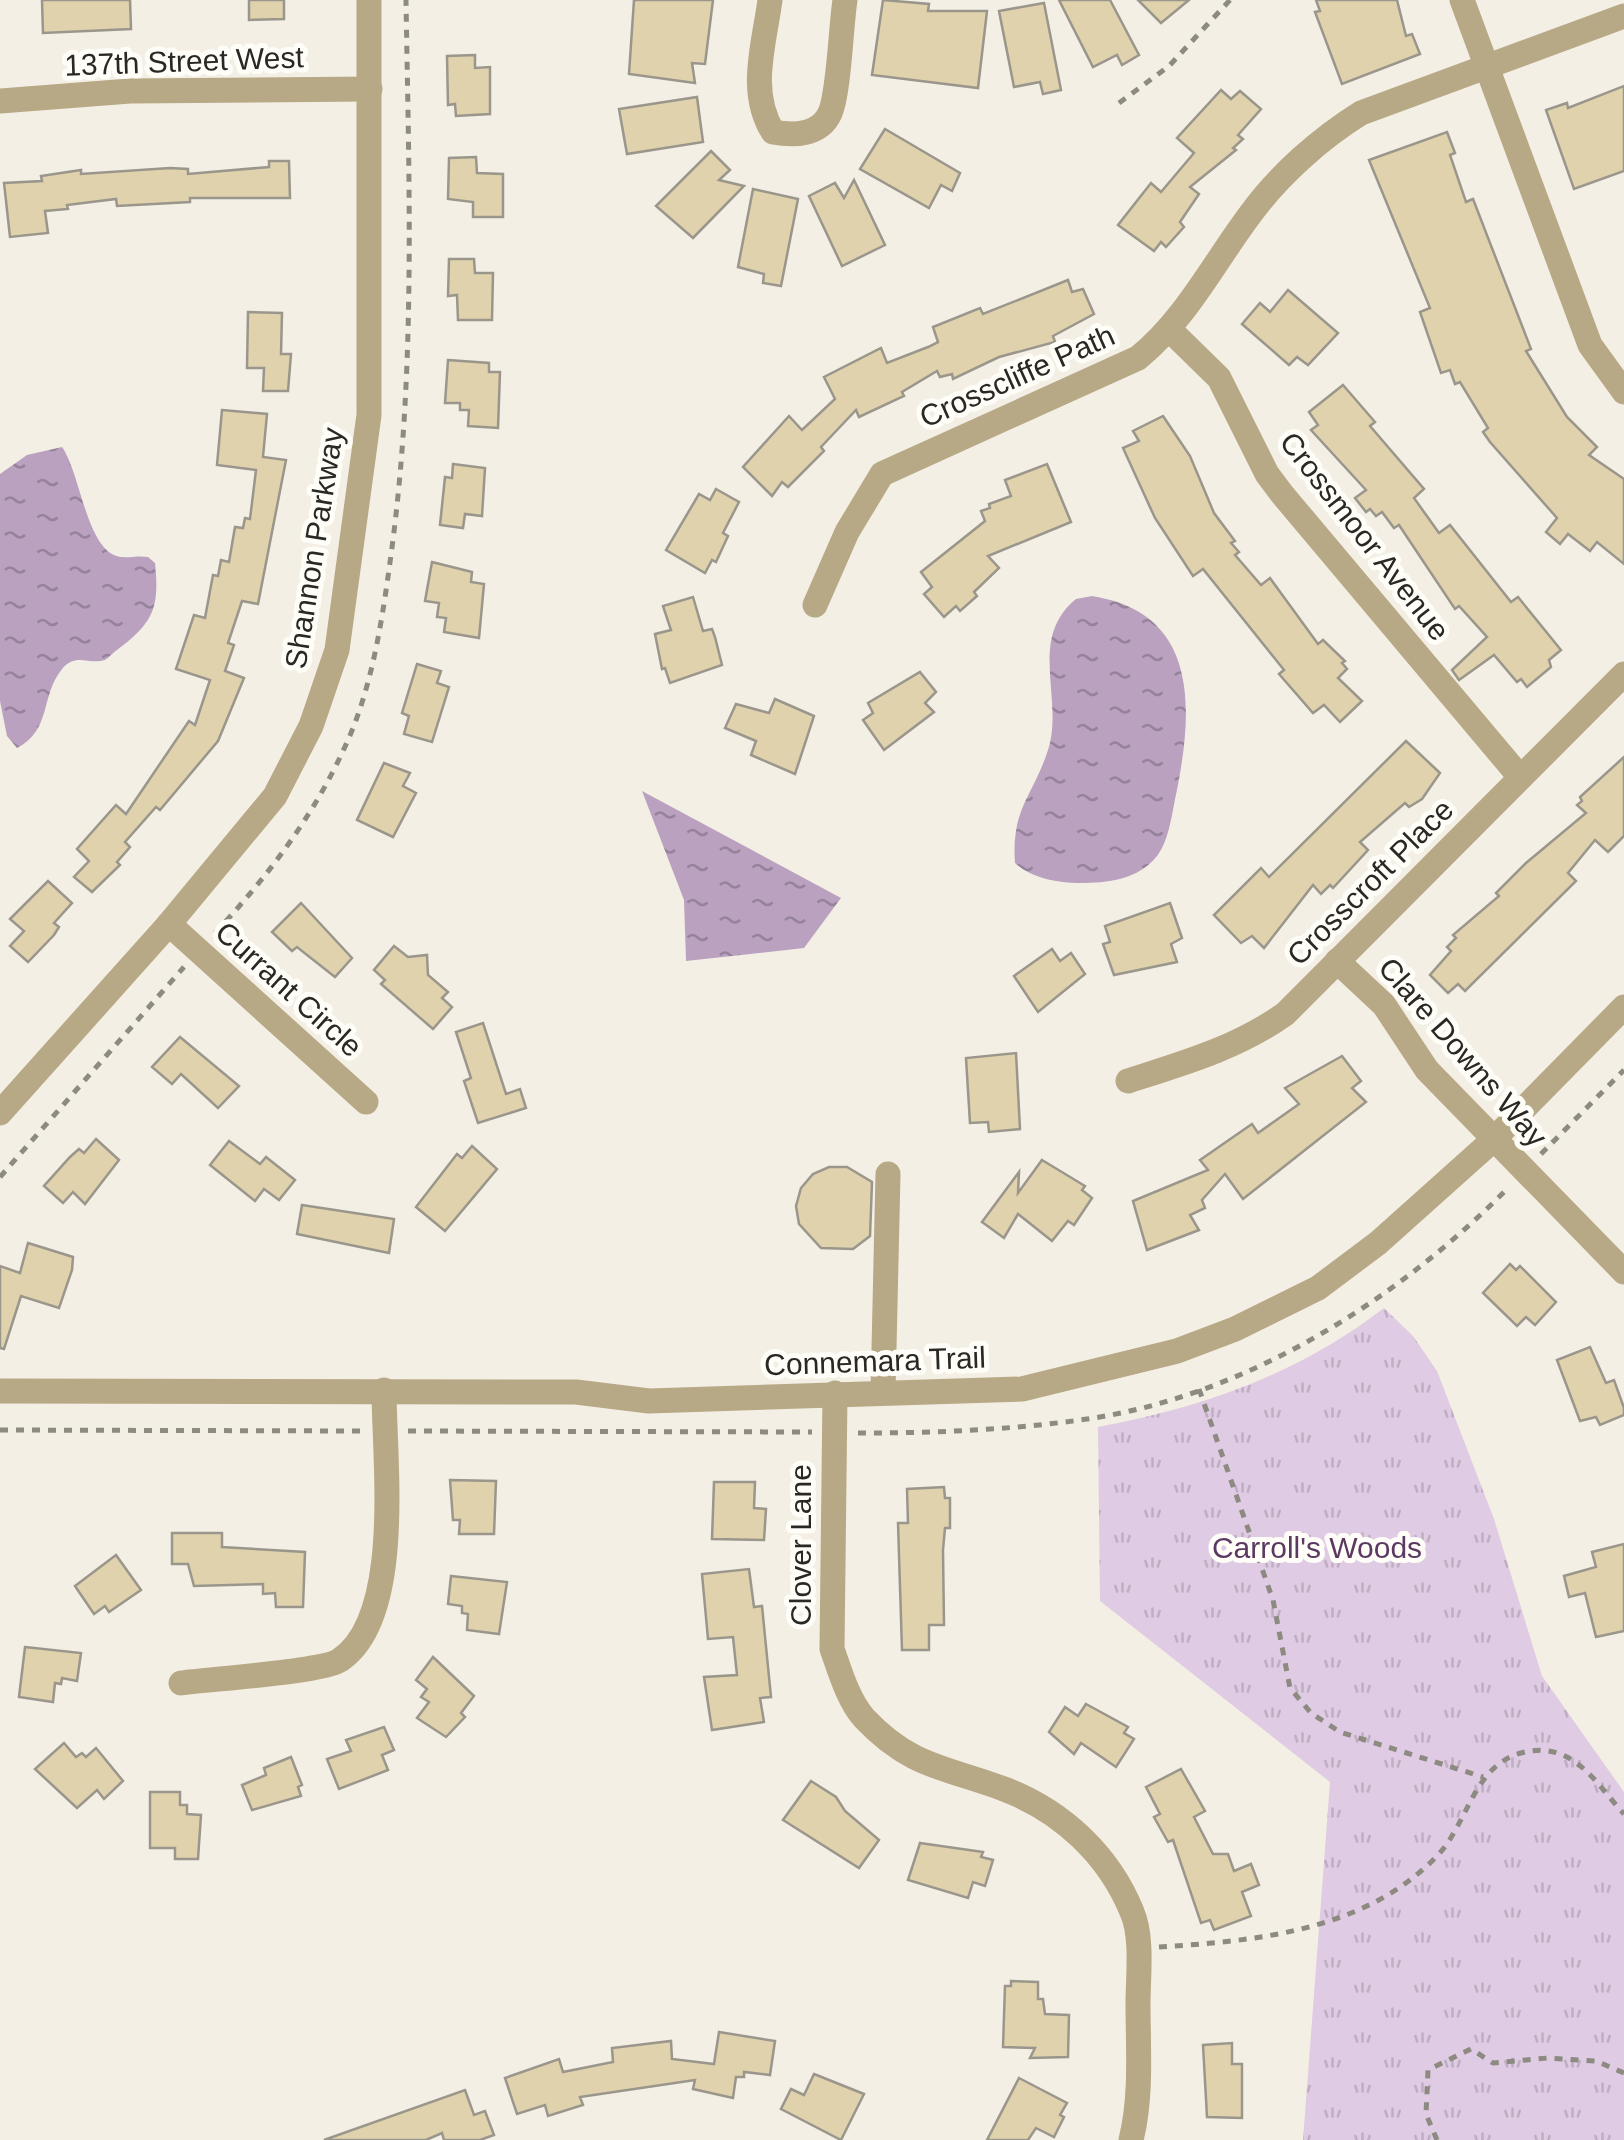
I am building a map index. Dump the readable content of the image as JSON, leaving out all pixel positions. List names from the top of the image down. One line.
{"streets":{"street":["137th Street West","Crosscliffe Path","Crossmoor Avenue","Shannon Parkway","Crosscroft Place","Currant Circle","Clare Downs Way","Connemara Trail","Clover Lane"]},"crossings":[["137th Street West","Shannon Parkway"],["Crosscliffe Path","Crossmoor Avenue"],["Crossmoor Avenue","Crosscroft Place"],["Shannon Parkway","Currant Circle"],["Crosscroft Place","Clare Downs Way"],["Clare Downs Way","Connemara Trail"],["Connemara Trail","Clover Lane"]],"parks":["Carroll's Woods"]}
